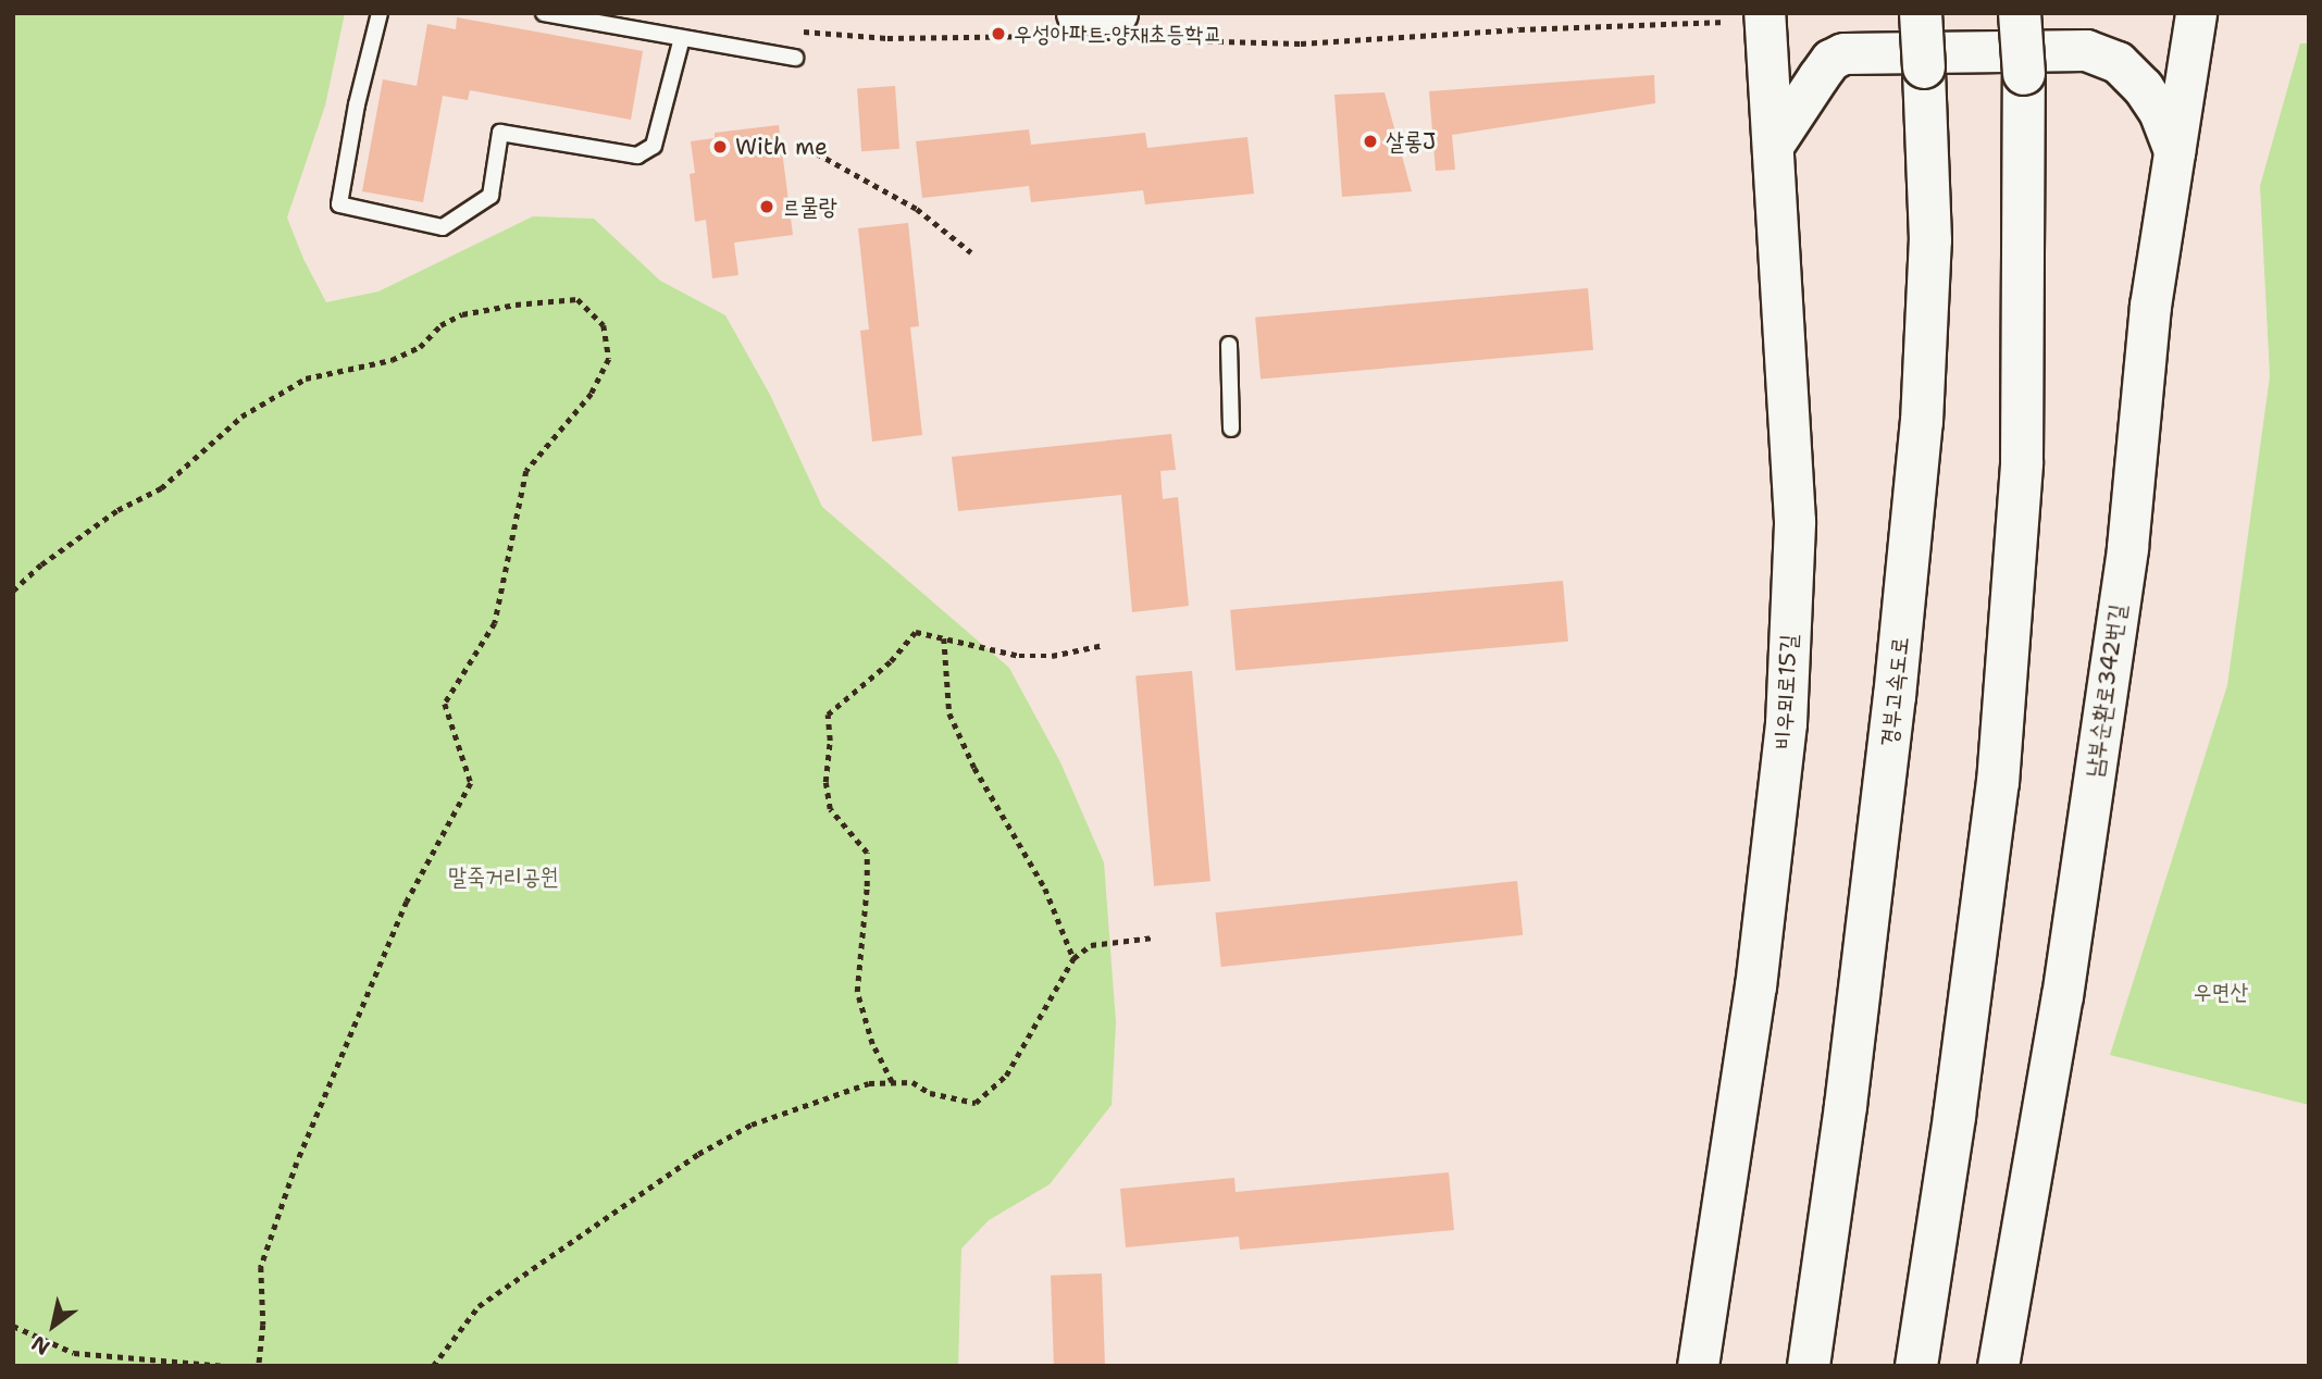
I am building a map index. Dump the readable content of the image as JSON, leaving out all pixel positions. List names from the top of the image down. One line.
{"streets":{"highway":["경부고속도로"],"street":["남부순환로342번길","비우뫼로15길"]},"parks":["말죽거리공원","우면산"],"places":["우성아파트.양재초등학교","살롱J","With me","르물랑"],"north":"bottom left"}
